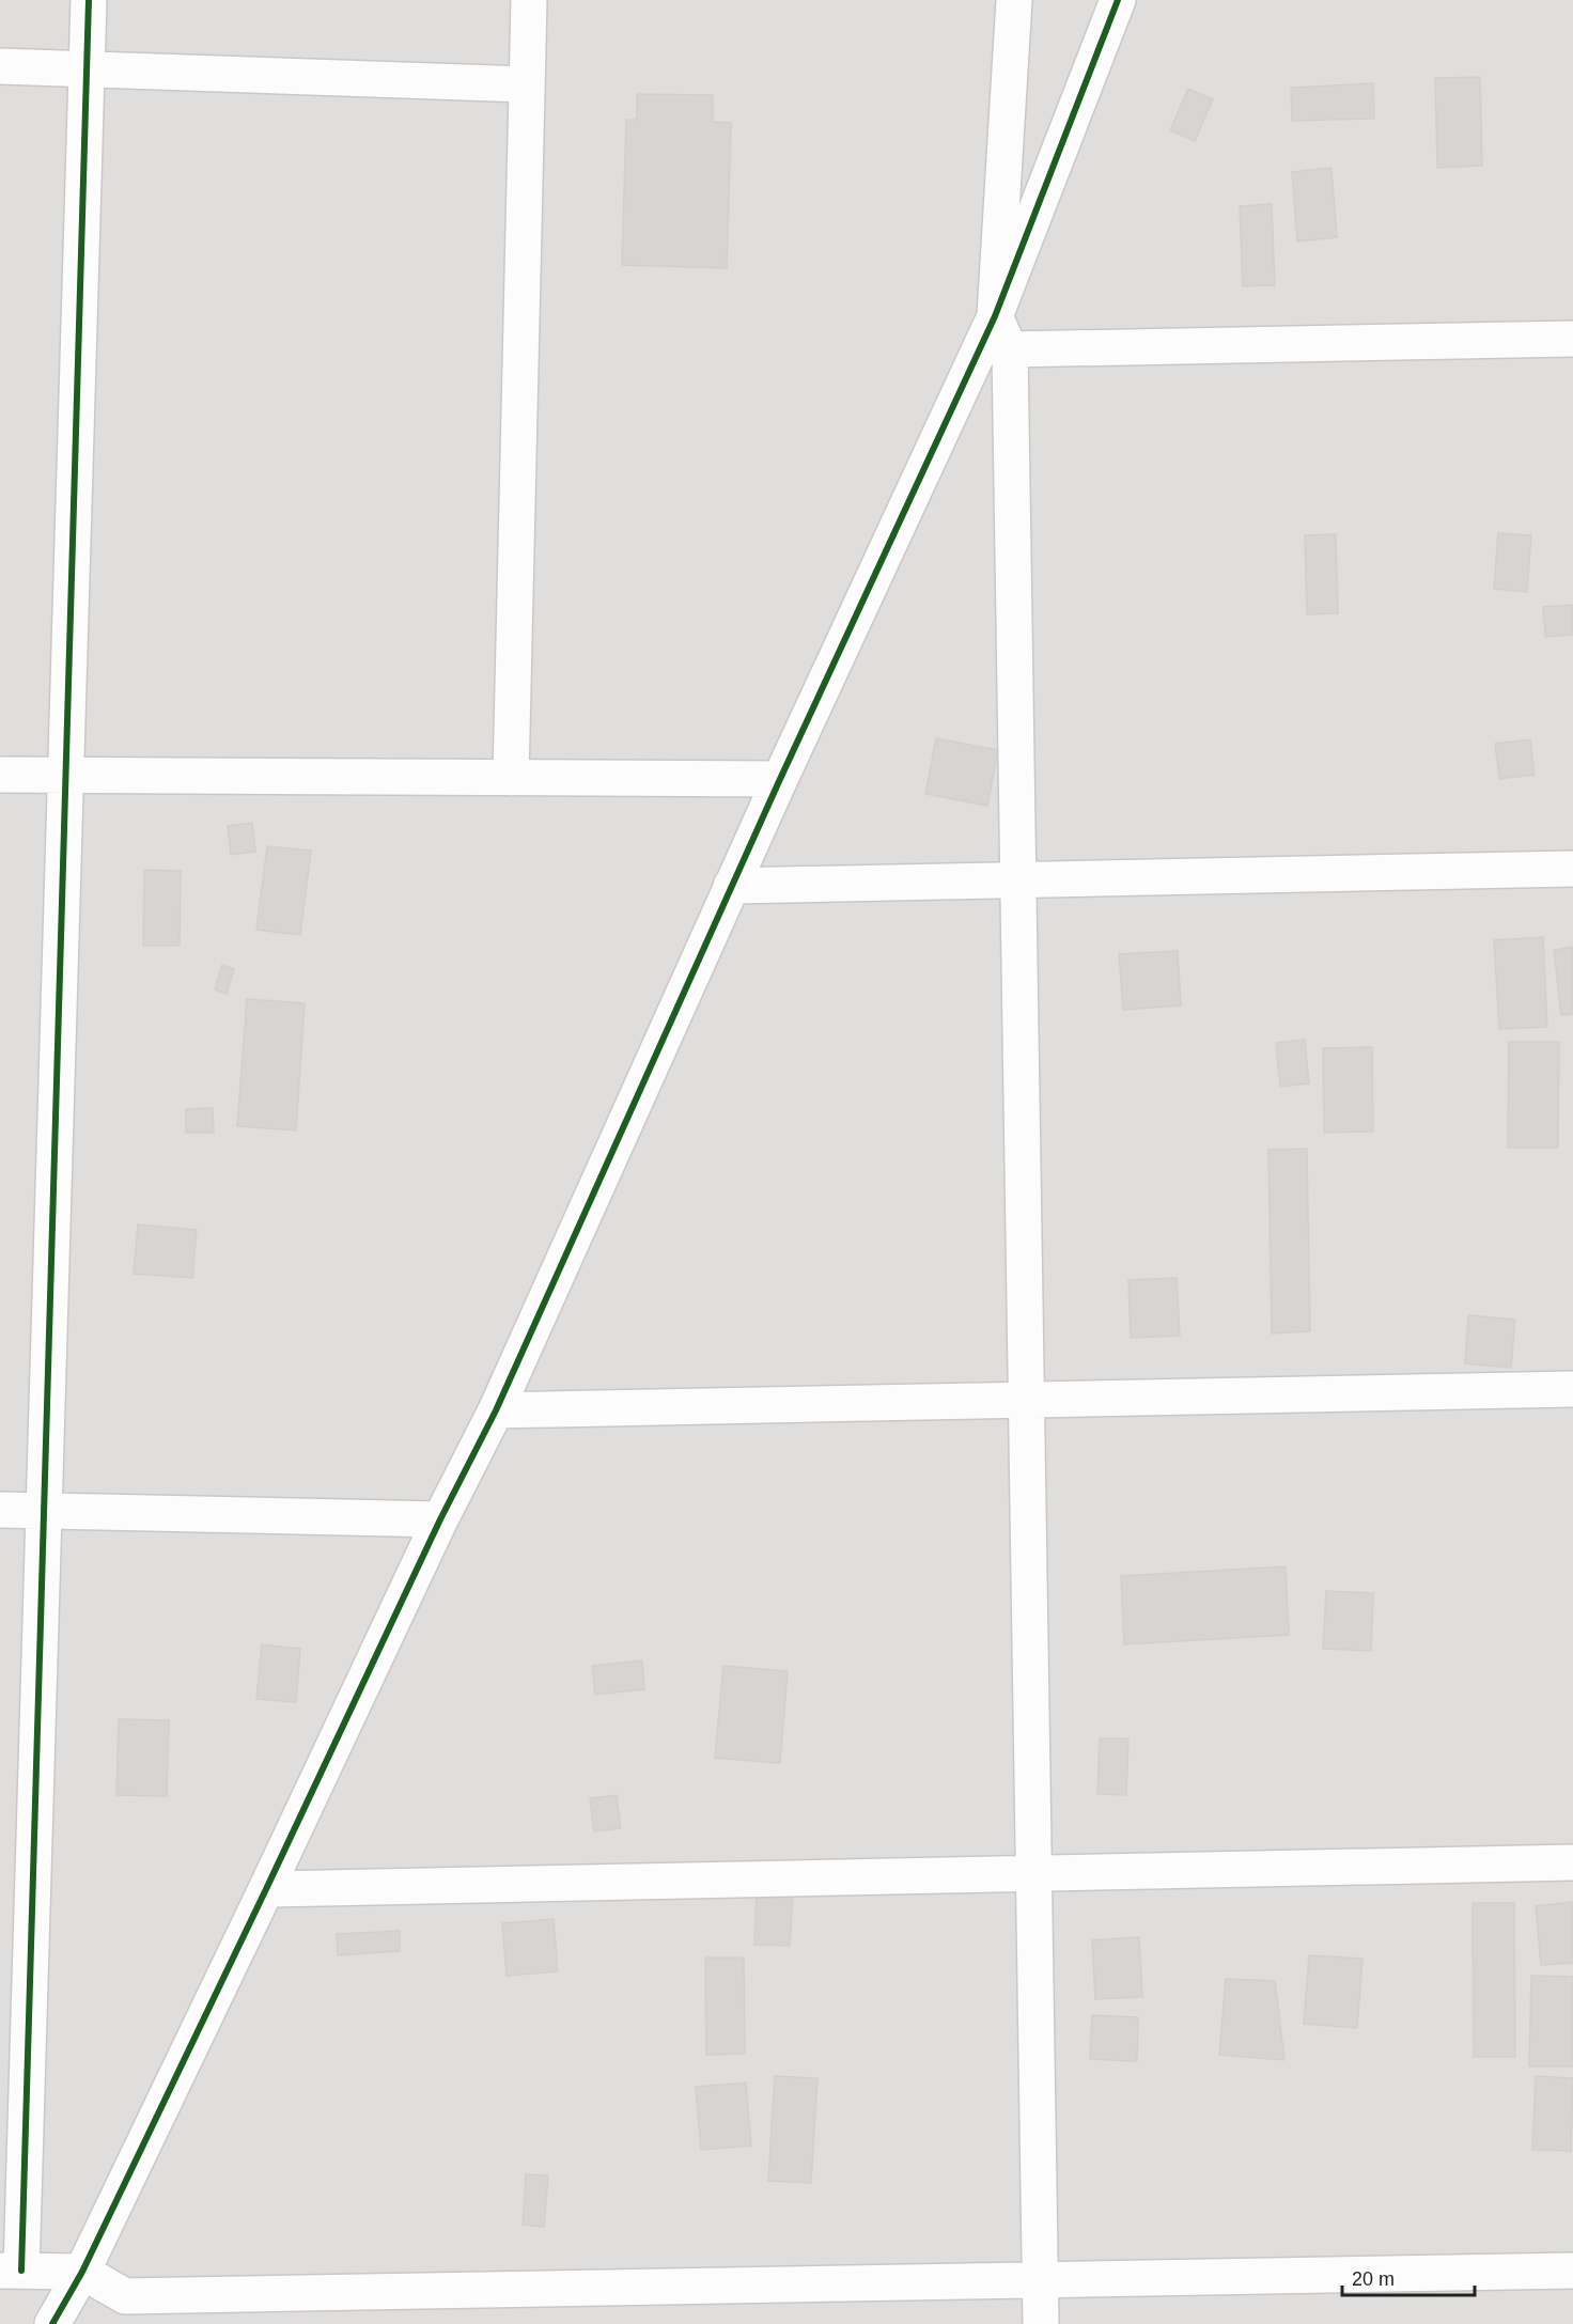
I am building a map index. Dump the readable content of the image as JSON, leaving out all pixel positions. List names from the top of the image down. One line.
{"scale_bar":"20 m"}
